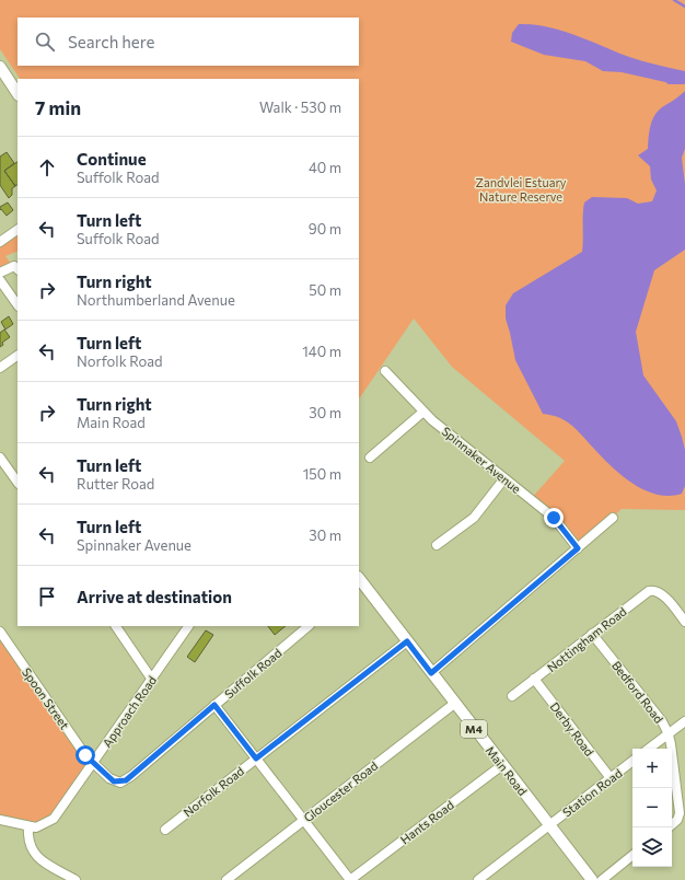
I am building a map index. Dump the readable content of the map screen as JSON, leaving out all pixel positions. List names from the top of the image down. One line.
{"streets":{"main road":["M4","Main Road"],"street":["Spinnaker Avenue","Nottingham Road","Suffolk Road","Bedford Road","Spoon Street","Approach Road","Derby Road","Norfolk Road","Gloucester Road","Station Road","Hants Road"]},"crossings":[["Nottingham Road","Bedford Road"],["Nottingham Road","Derby Road"],["Suffolk Road","Spoon Street"],["Suffolk Road","Approach Road"],["Spoon Street","Approach Road"],["Derby Road","Station Road"],["Main Road","Norfolk Road"],["Main Road","Gloucester Road"],["Main Road","Station Road"],["Main Road","Hants Road"]],"parks":["Zandvlei Estuary Nature Reserve"],"page":{"search":"Search here","heading":["7 min","Walk · 530 m"],"list":[["Continue","Suffolk Road","40 m"],["Turn left","Suffolk Road","90 m"],["Turn right","Northumberland Avenue","50 m"],["Turn left","Norfolk Road","140 m"],["Turn right","Main Road","30 m"],["Turn left","Rutter Road","150 m"],["Turn left","Spinnaker Avenue","30 m"],"Arrive at destination"],"map_buttons":["+","−"]}}
